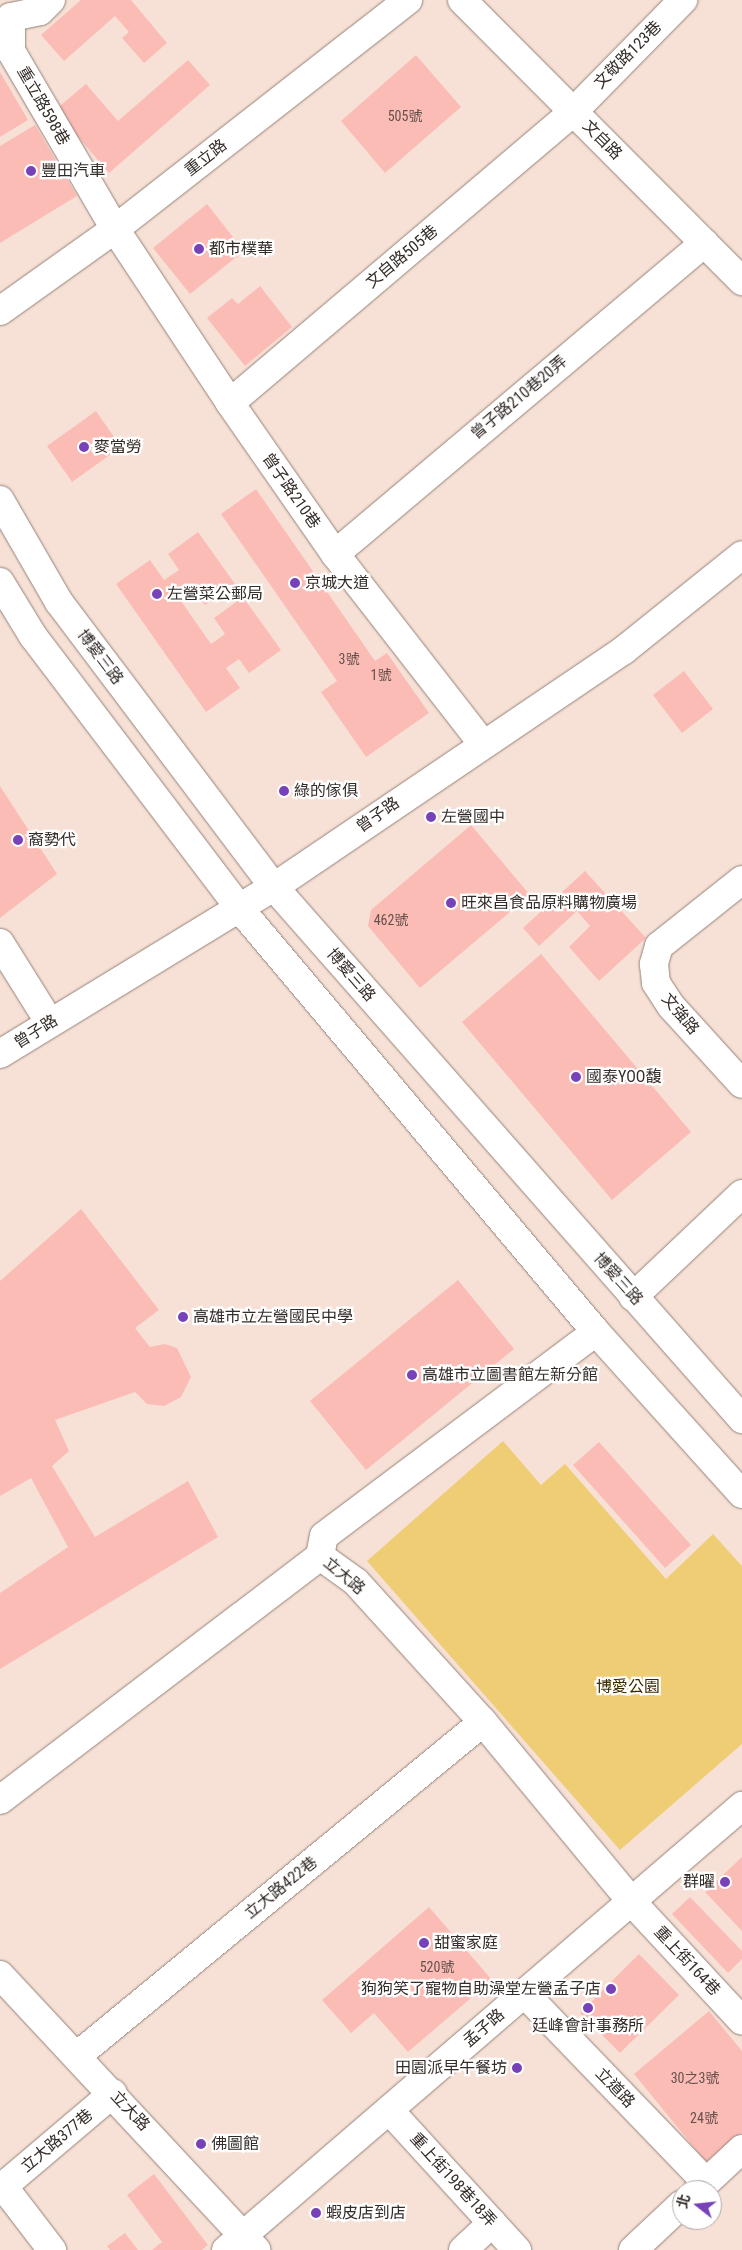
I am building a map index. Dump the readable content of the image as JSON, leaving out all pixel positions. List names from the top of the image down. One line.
{"streets":{"street":["文敬路123巷","重立路598巷","文自路","重立路","文自路505巷","曾子路210巷20弄","曾子路210巷","博愛三路","曾子路","文強路","立大路","立大路422巷","重上街164巷","孟子路","立道路","立大路377巷","重上街198巷18弄"]},"crossings":[["文敬路123巷","文自路"],["文敬路123巷","文自路505巷"],["重立路598巷","重立路"],["重立路598巷","曾子路210巷"],["文自路","文自路505巷"],["文自路","曾子路210巷20弄"],["重立路","曾子路210巷"],["文自路505巷","曾子路210巷"],["曾子路210巷20弄","曾子路210巷"],["曾子路210巷","曾子路"],["博愛三路","曾子路"],["立大路","立大路422巷"],["立大路","重上街164巷"],["立大路","孟子路"],["立大路","立大路377巷"],["重上街164巷","孟子路"],["孟子路","立道路"],["孟子路","重上街198巷18弄"]],"parks":["博愛公園"],"places":["豐田汽車","都市樸華","麥當勞","京城大道","左營菜公郵局","綠的傢俱","左營國中","裔勢代","旺來昌食品原料購物廣場","國泰YOO馥","高雄市立左營國民中學","高雄市立圖書館左新分館","群曜","甜蜜家庭","狗狗笑了寵物自助澡堂左營孟子店","廷峰會計事務所","田園派早午餐坊","佛圖館","蝦皮店到店"],"house_numbers":["505號","3號","1號","462號","520號","30之3號","24號"],"north":"left"}
